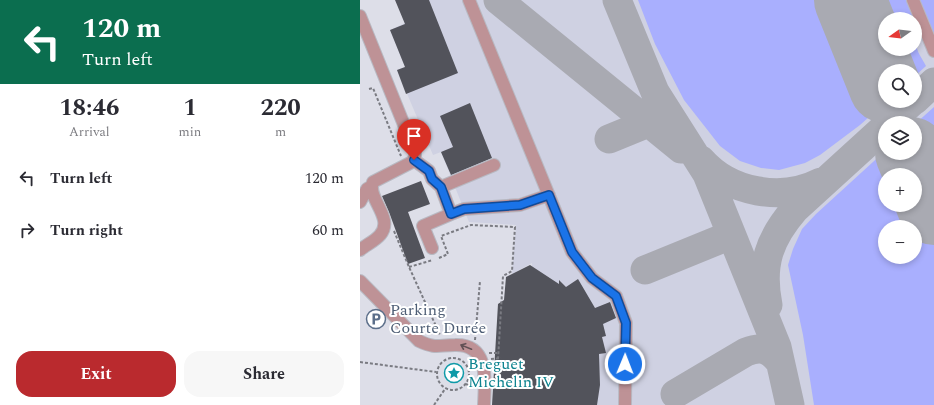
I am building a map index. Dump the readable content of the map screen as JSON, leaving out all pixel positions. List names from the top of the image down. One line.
{"places":{"parking":["Parking Courte Durée"],"place":["Breguet Michelin IV"]},"north":"left","page":{"turn":["120 m","Turn left"],"map_buttons":["+","−"],"eta":["18:46","Arrival","1","min","220","m"],"list":[{"name":"Turn left","value":"120 m"},{"name":"Turn right","value":"60 m"}],"buttons":["Exit","Share"]}}
